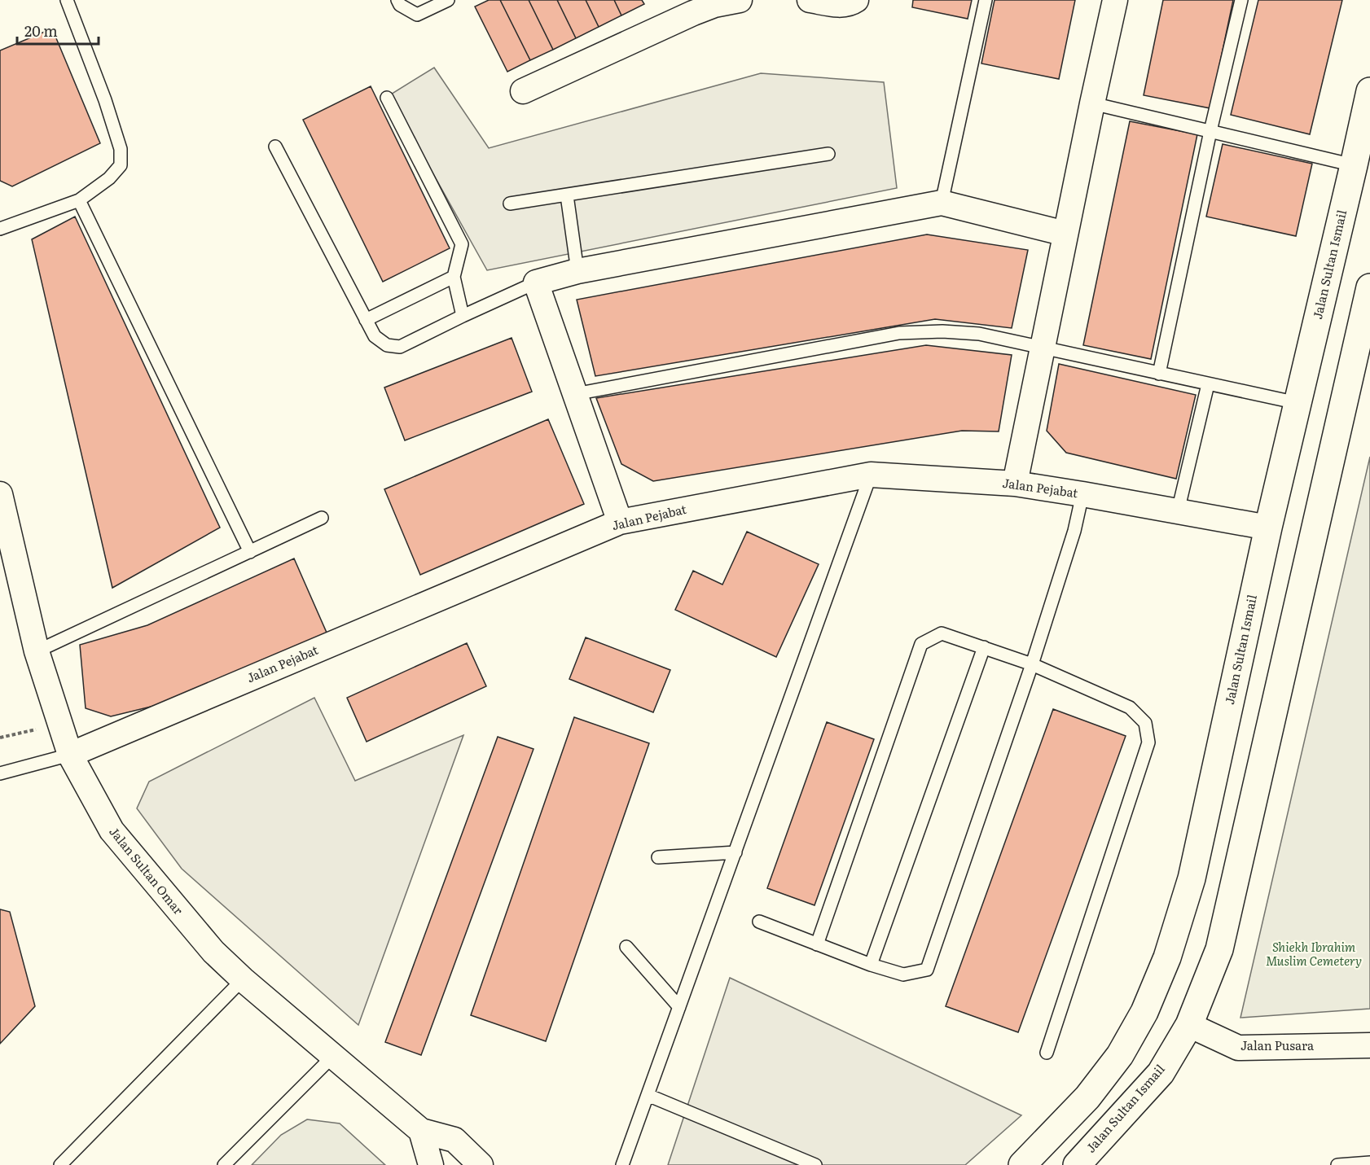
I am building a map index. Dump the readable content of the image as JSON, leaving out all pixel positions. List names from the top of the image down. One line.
{"streets":{"main road":["Jalan Sultan Ismail"],"street":["Jalan Pejabat","Jalan Sultan Omar","Jalan Pusara"]},"crossings":[["Jalan Sultan Ismail","Jalan Pejabat"],["Jalan Sultan Ismail","Jalan Pusara"],["Jalan Pejabat","Jalan Sultan Omar"]],"parks":["Shiekh Ibrahim Muslim Cemetery"],"scale_bar":"20 m"}
